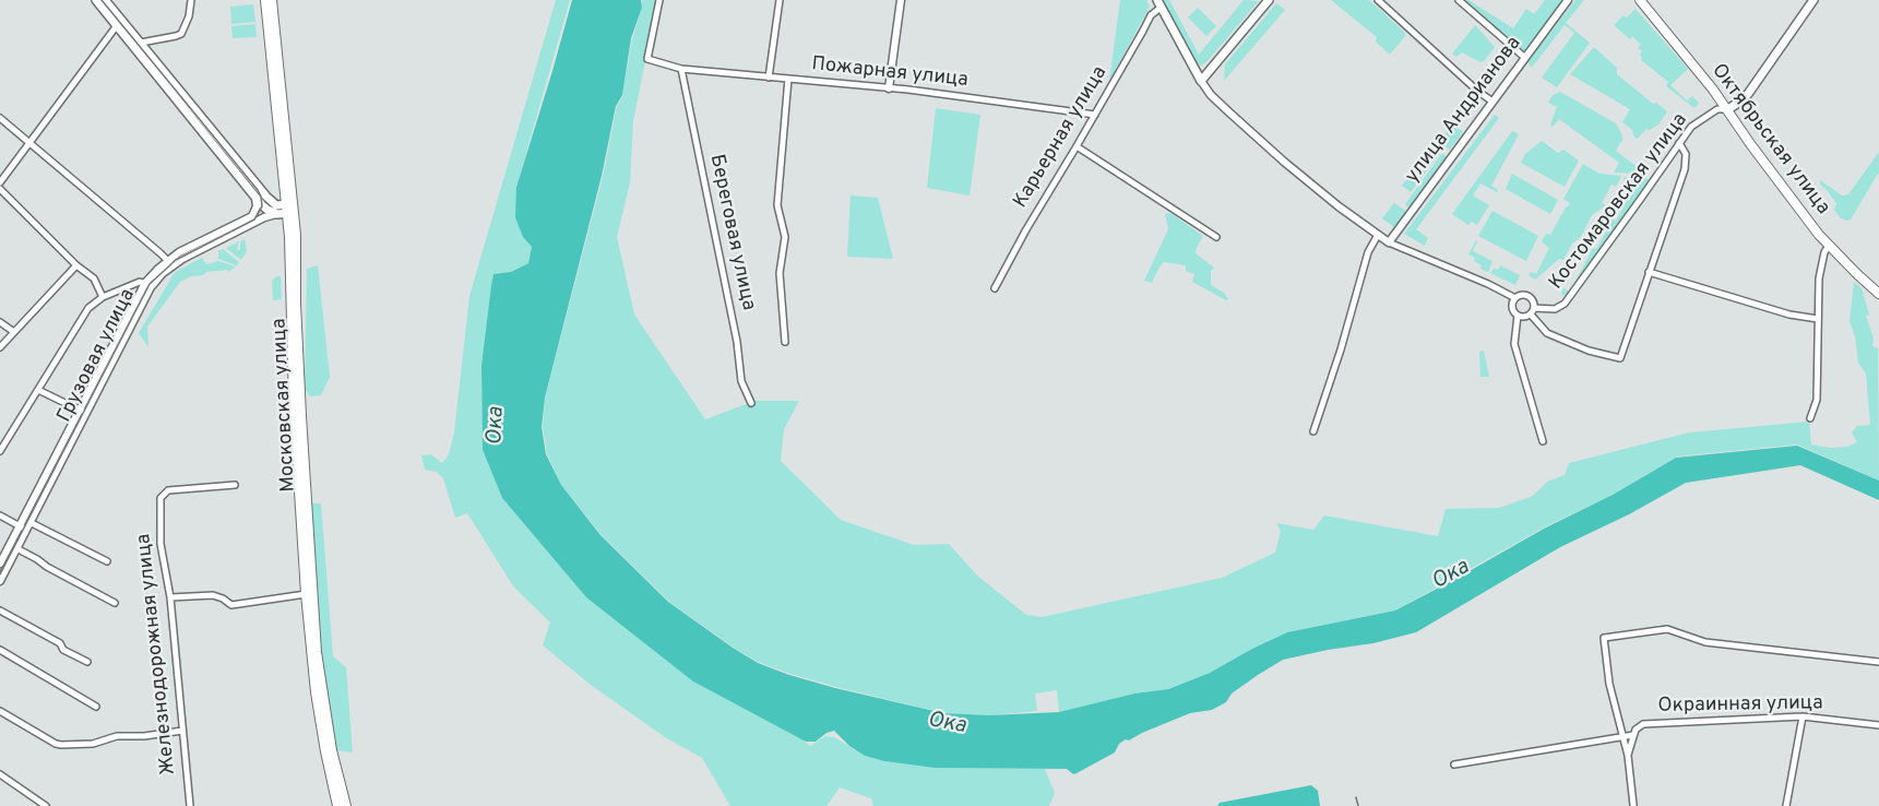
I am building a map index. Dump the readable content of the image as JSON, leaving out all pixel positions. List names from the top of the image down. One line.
{"streets":{"main road":["Октябрьская улица","Грузовая улица","Московская улица"],"street":["Пожарная улица","улица Андрианова","Карьерная улица","Костомаровская улица","Береговая улица","Железнодорожная улица","Окраинная улица"]},"crossings":[["Пожарная улица","Карьерная улица"],["Пожарная улица","Береговая улица"],["Октябрьская улица","Костомаровская улица"],["Грузовая улица","Московская улица"]],"water":["Ока"]}
